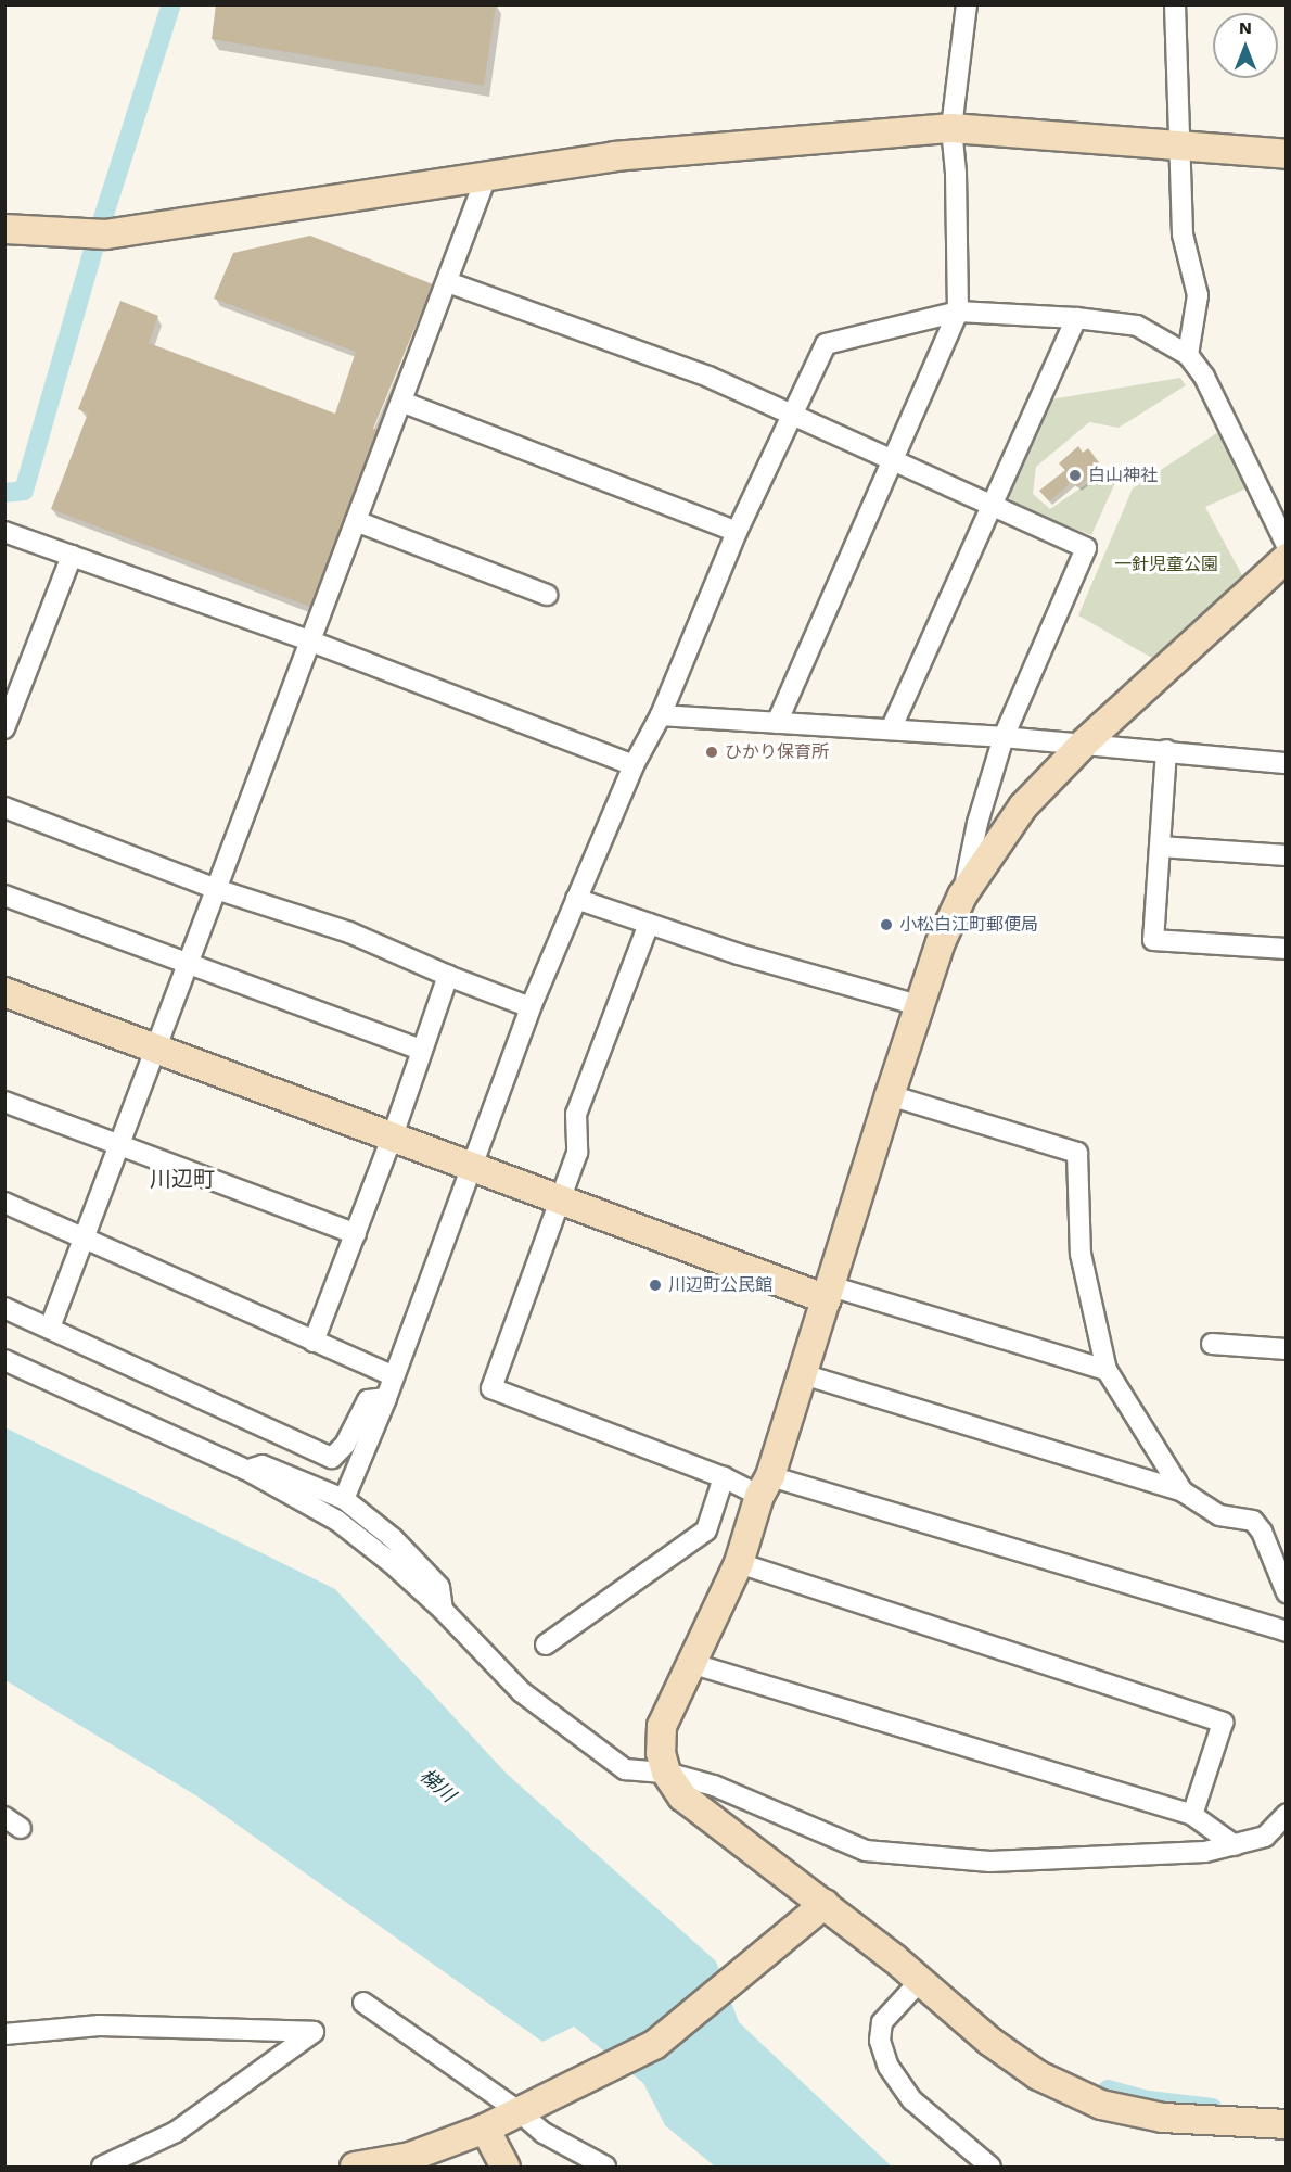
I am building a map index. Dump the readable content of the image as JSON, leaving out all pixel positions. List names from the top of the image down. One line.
{"districts":["川辺町"],"water":["梯川"],"parks":["一針児童公園"],"places":["白山神社","ひかり保育所","小松白江町郵便局","川辺町公民館"],"north":"top"}
